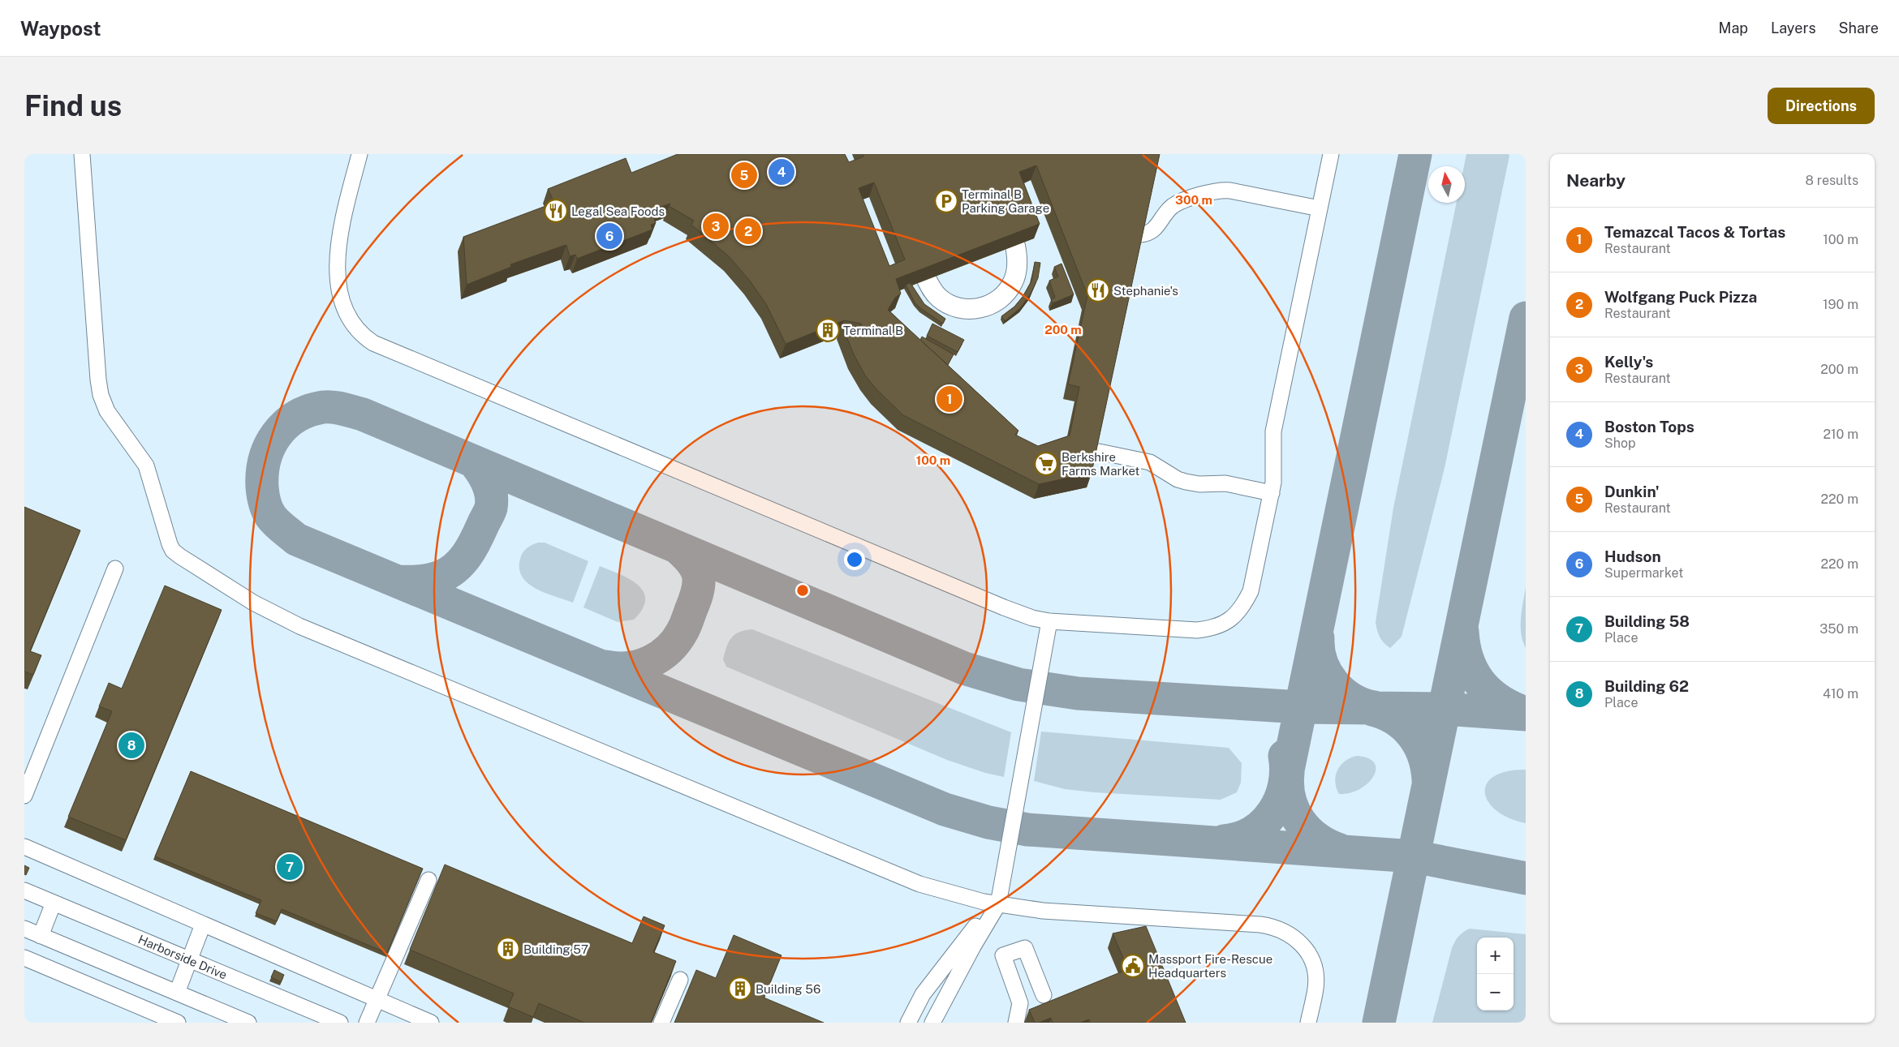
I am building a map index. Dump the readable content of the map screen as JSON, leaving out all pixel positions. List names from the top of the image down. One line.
{"streets":{"street":["Harborside Drive"]},"places":{"parking":["Terminal B Parking Garage"],"restaurant":["Legal Sea Foods","Stephanie's"],"building":["Terminal B","Building 57","Building 56"],"supermarket":["Berkshire Farms Market"],"public building":["Massport Fire-Rescue Headquarters"]},"north":"top","page":{"header":"Waypost","nav":["Map","Layers","Share"],"buttons":"Directions","title":"Find us","heading":["Nearby","8 results"],"pins":["4","5","3","2","6","1","8","7"],"list":[{"mark":"1","name":"Temazcal Tacos & Tortas","note":"Restaurant","value":"100 m"},{"mark":"2","name":"Wolfgang Puck Pizza","note":"Restaurant","value":"190 m"},{"mark":"3","name":"Kelly's","note":"Restaurant","value":"200 m"},{"mark":"4","name":"Boston Tops","note":"Shop","value":"210 m"},{"mark":"5","name":"Dunkin'","note":"Restaurant","value":"220 m"},{"mark":"6","name":"Hudson","note":"Supermarket","value":"220 m"},{"mark":"7","name":"Building 58","note":"Place","value":"350 m"},{"mark":"8","name":"Building 62","note":"Place","value":"410 m"}],"map_buttons":["+","−"]},"rings":["300 m","200 m","100 m"]}
